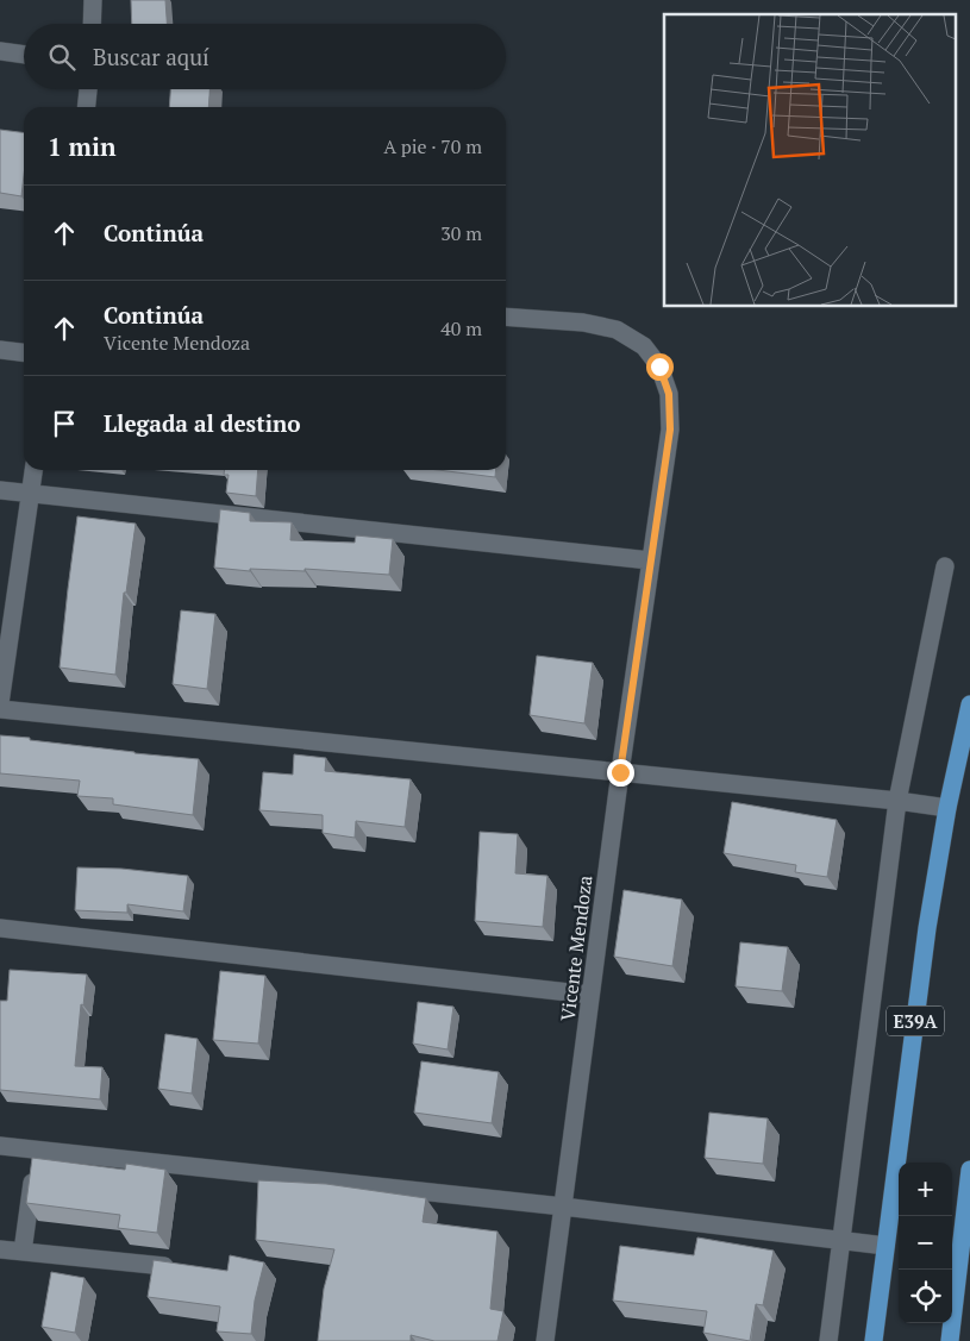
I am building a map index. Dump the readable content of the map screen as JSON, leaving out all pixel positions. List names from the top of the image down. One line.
{"streets":{"main road":["E39A"],"street":["Vicente Mendoza"]},"page":{"search":"Buscar aquí","heading":["1 min","A pie · 70 m"],"list":[["Continúa","30 m"],["Continúa","Vicente Mendoza","40 m"],"Llegada al destino"],"map_buttons":["+","−"]}}
